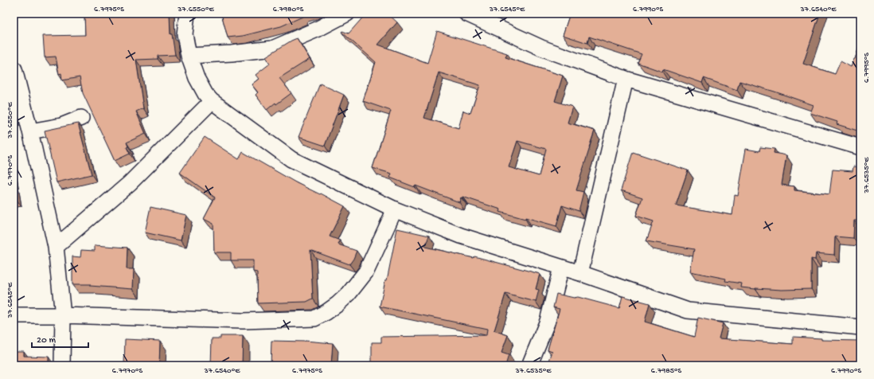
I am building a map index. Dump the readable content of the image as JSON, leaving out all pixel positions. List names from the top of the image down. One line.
{"scale_bar":"20 m","coordinates":["6.7975°S","37.6550°E","6.7980°S","37.6545°E","6.7990°S","37.6540°E","6.7995°S","6.7970°S","37.6535°E","6.7985°S"]}
